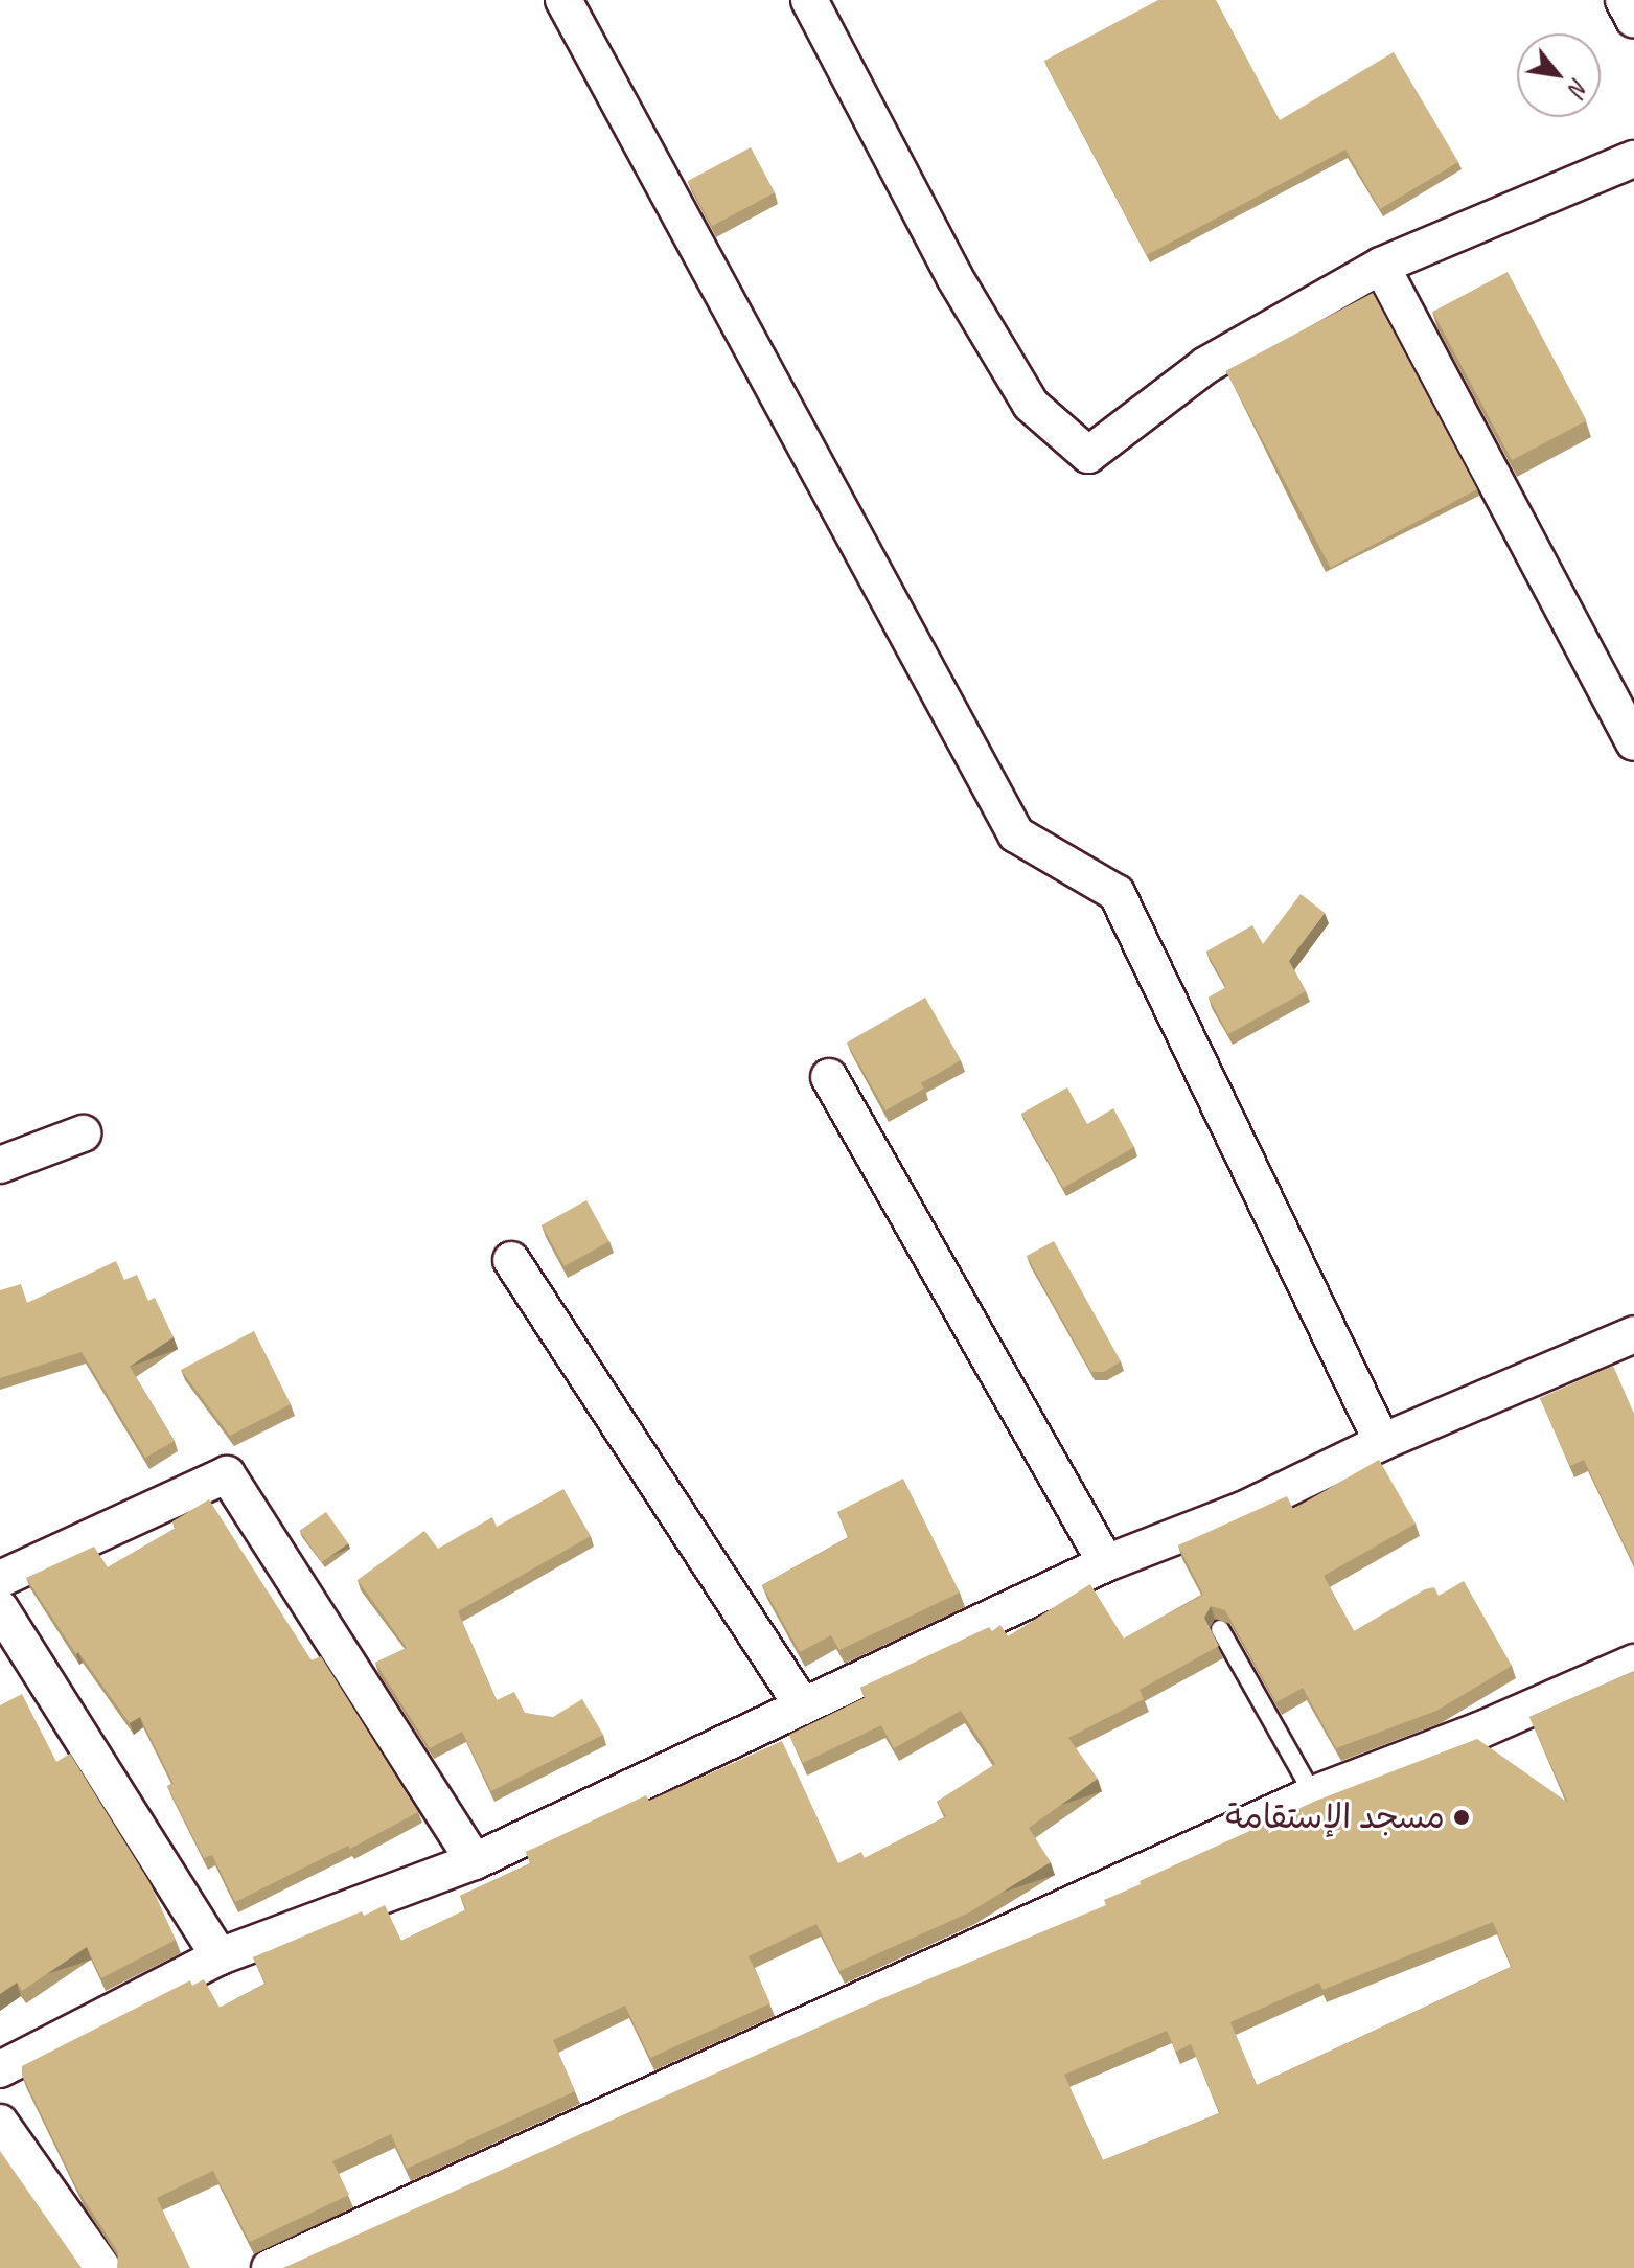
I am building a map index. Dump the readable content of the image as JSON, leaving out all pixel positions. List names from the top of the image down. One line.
{"places":["مسجد الإستقامة"],"north":"bottom right"}
